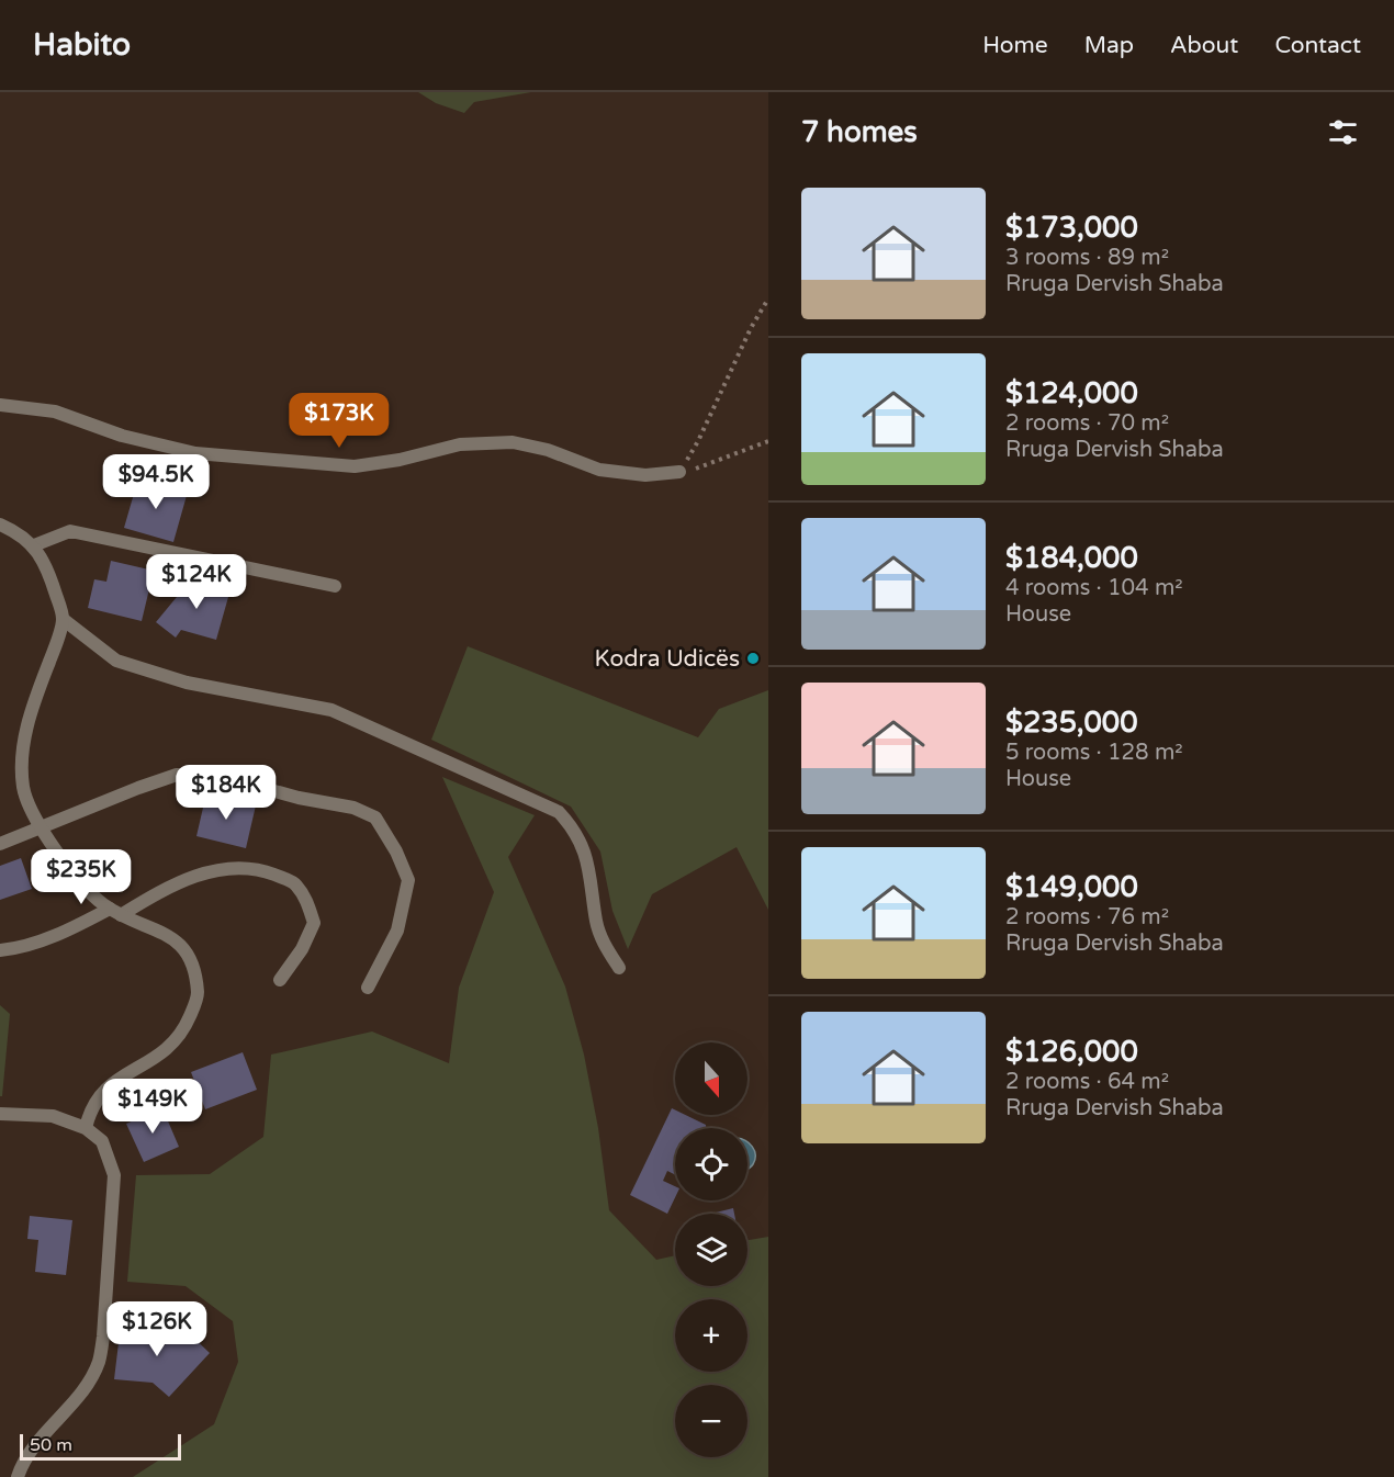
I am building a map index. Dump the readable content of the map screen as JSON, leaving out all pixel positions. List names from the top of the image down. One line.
{"places":["Kodra Udicës"],"scale_bar":"50 m","north":"bottom","page":{"header":"Habito","nav":["Home","Map","About","Contact"],"heading":"7 homes","list":[{"name":"$173,000","note":"3 rooms · 89 m² · Rruga Dervish Shaba"},{"name":"$124,000","note":"2 rooms · 70 m² · Rruga Dervish Shaba"},{"name":"$184,000","note":"4 rooms · 104 m² · House"},{"name":"$235,000","note":"5 rooms · 128 m² · House"},{"name":"$149,000","note":"2 rooms · 76 m² · Rruga Dervish Shaba"},{"name":"$126,000","note":"2 rooms · 64 m² · Rruga Dervish Shaba"}],"price":["$173K","$94.5K","$124K","$184K","$235K","$149K","$126K"],"map_buttons":["+","−"],"scale":"50 m"}}
